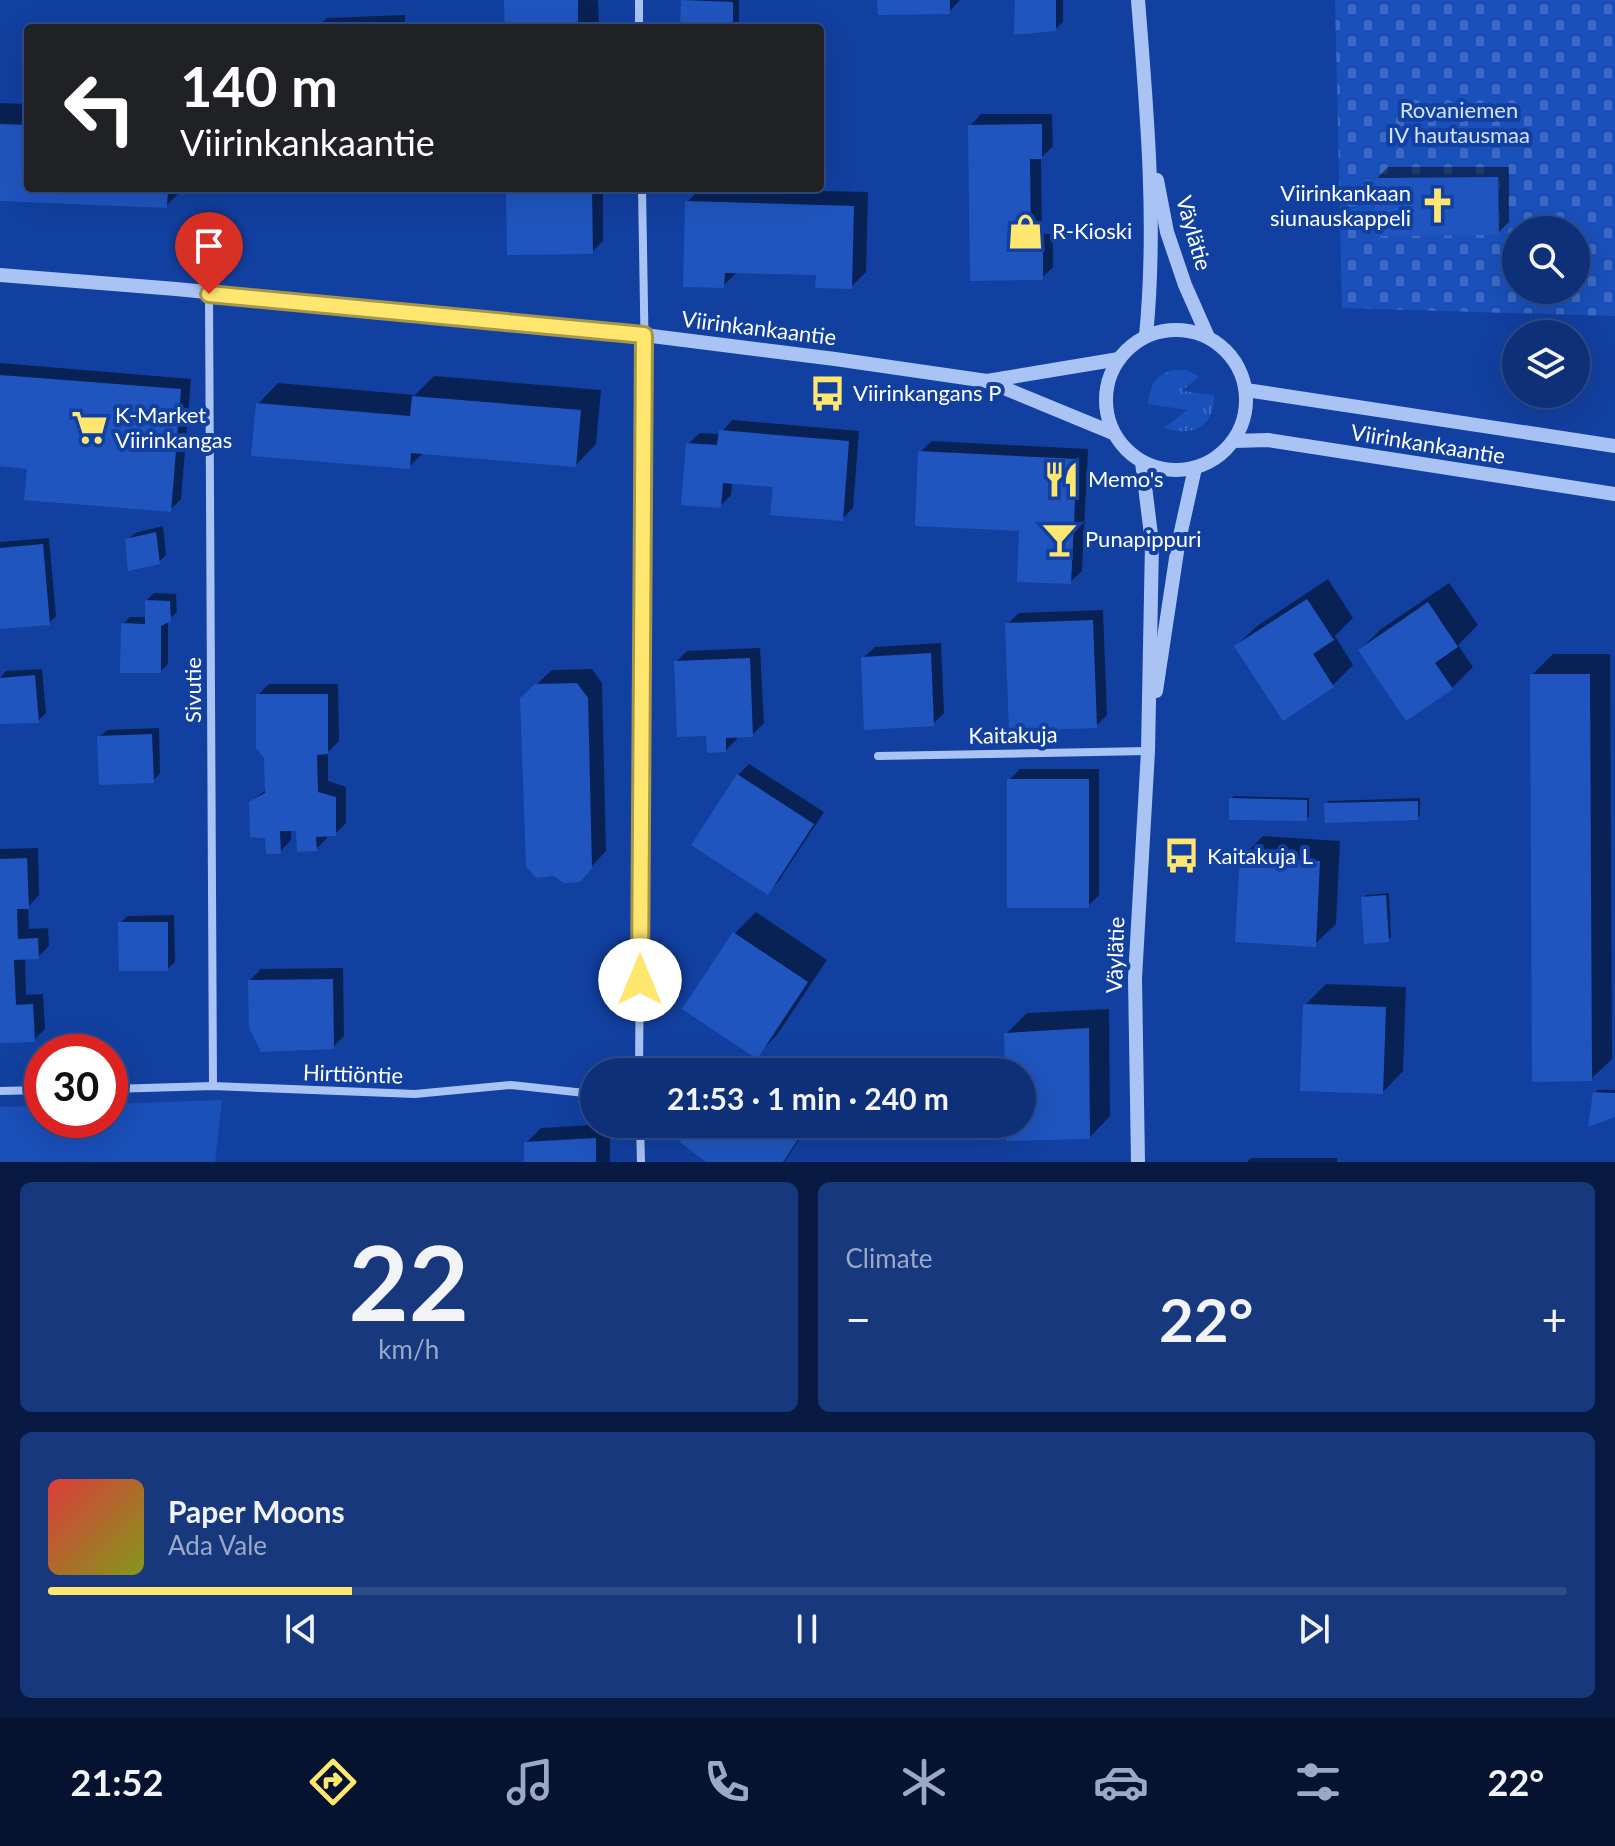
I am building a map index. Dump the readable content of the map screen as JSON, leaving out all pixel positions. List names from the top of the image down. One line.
{"streets":{"street":["Väylätie","Viirinkankaantie","Sivutie","Kaitakuja","Hirttiöntie"]},"crossings":[["Väylätie","Viirinkankaantie"],["Väylätie","Kaitakuja"],["Viirinkankaantie","Sivutie"],["Sivutie","Hirttiöntie"]],"parks":["Rovaniemen IV hautausmaa"],"places":{"church":["Viirinkankaan siunauskappeli"],"shop":["R-Kioski"],"bus stop":["Viirinkangans P","Kaitakuja L"],"supermarket":["K-Market Viirinkangas"],"restaurant":["Memo's"],"bar":["Punapippuri"]},"page":{"turn":["140 m","Viirinkankaantie"],"limit":"30","trip":"21:53 · 1 min · 240 m","tile":[["22","km/h"],"Climate"],"heat":["−","22°","+"],"song":["Paper Moons","Ada Vale"],"tabs":["21:52","22°"]}}
